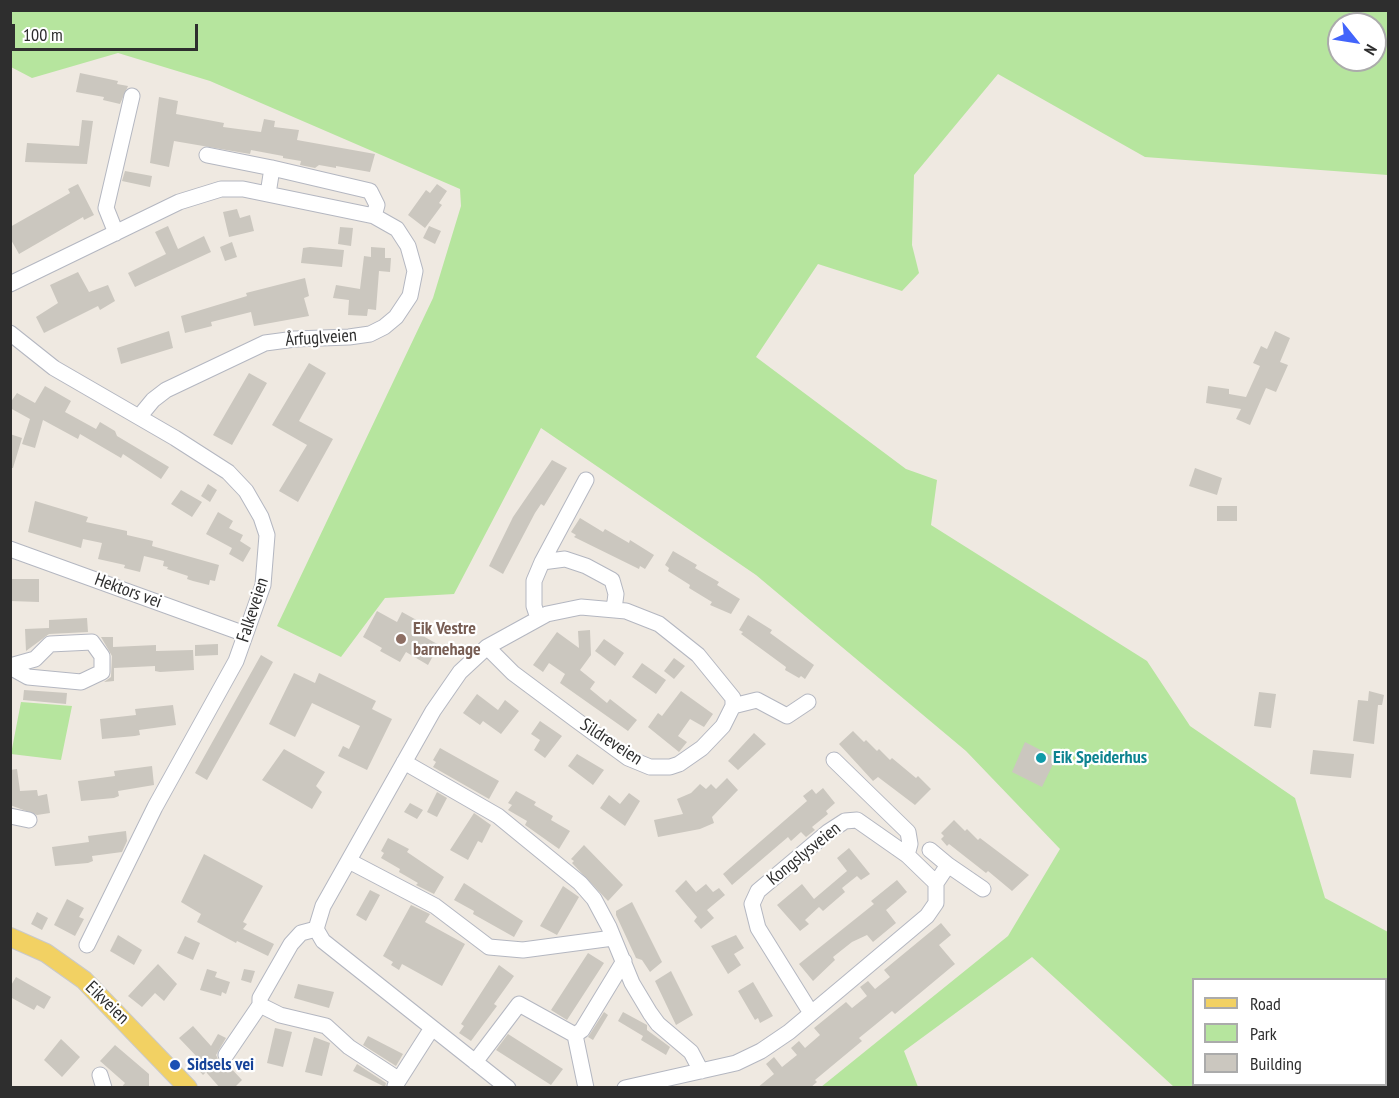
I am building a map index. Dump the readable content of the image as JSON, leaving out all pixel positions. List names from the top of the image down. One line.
{"streets":{"main road":["Eikveien"],"street":["Årfuglveien","Hektors vei","Falkeveien","Sildreveien","Kongslysveien"]},"crossings":[["Årfuglveien","Falkeveien"],["Hektors vei","Falkeveien"]],"places":["Eik Vestre barnehage","Eik Speiderhus","Sidsels vei"],"legend":["Road","Park","Building"],"scale_bar":"100 m","north":"bottom right"}
